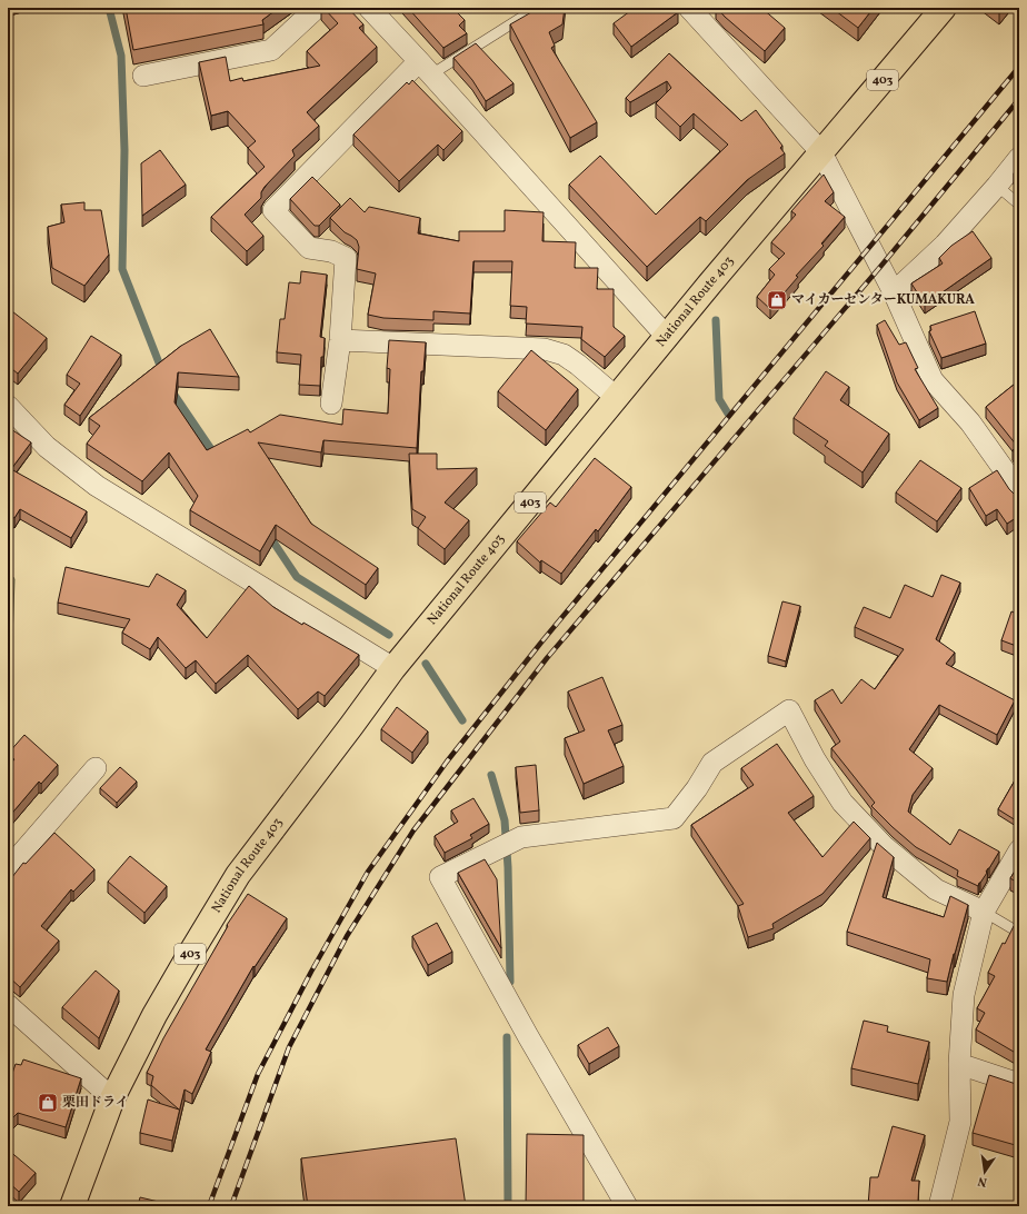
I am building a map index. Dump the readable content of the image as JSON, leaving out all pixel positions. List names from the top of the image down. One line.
{"streets":{"highway":["403","National Route 403"]},"places":{"shop":["マイカーセンターKUMAKURA","栗田ドライ"]},"north":"bottom"}
